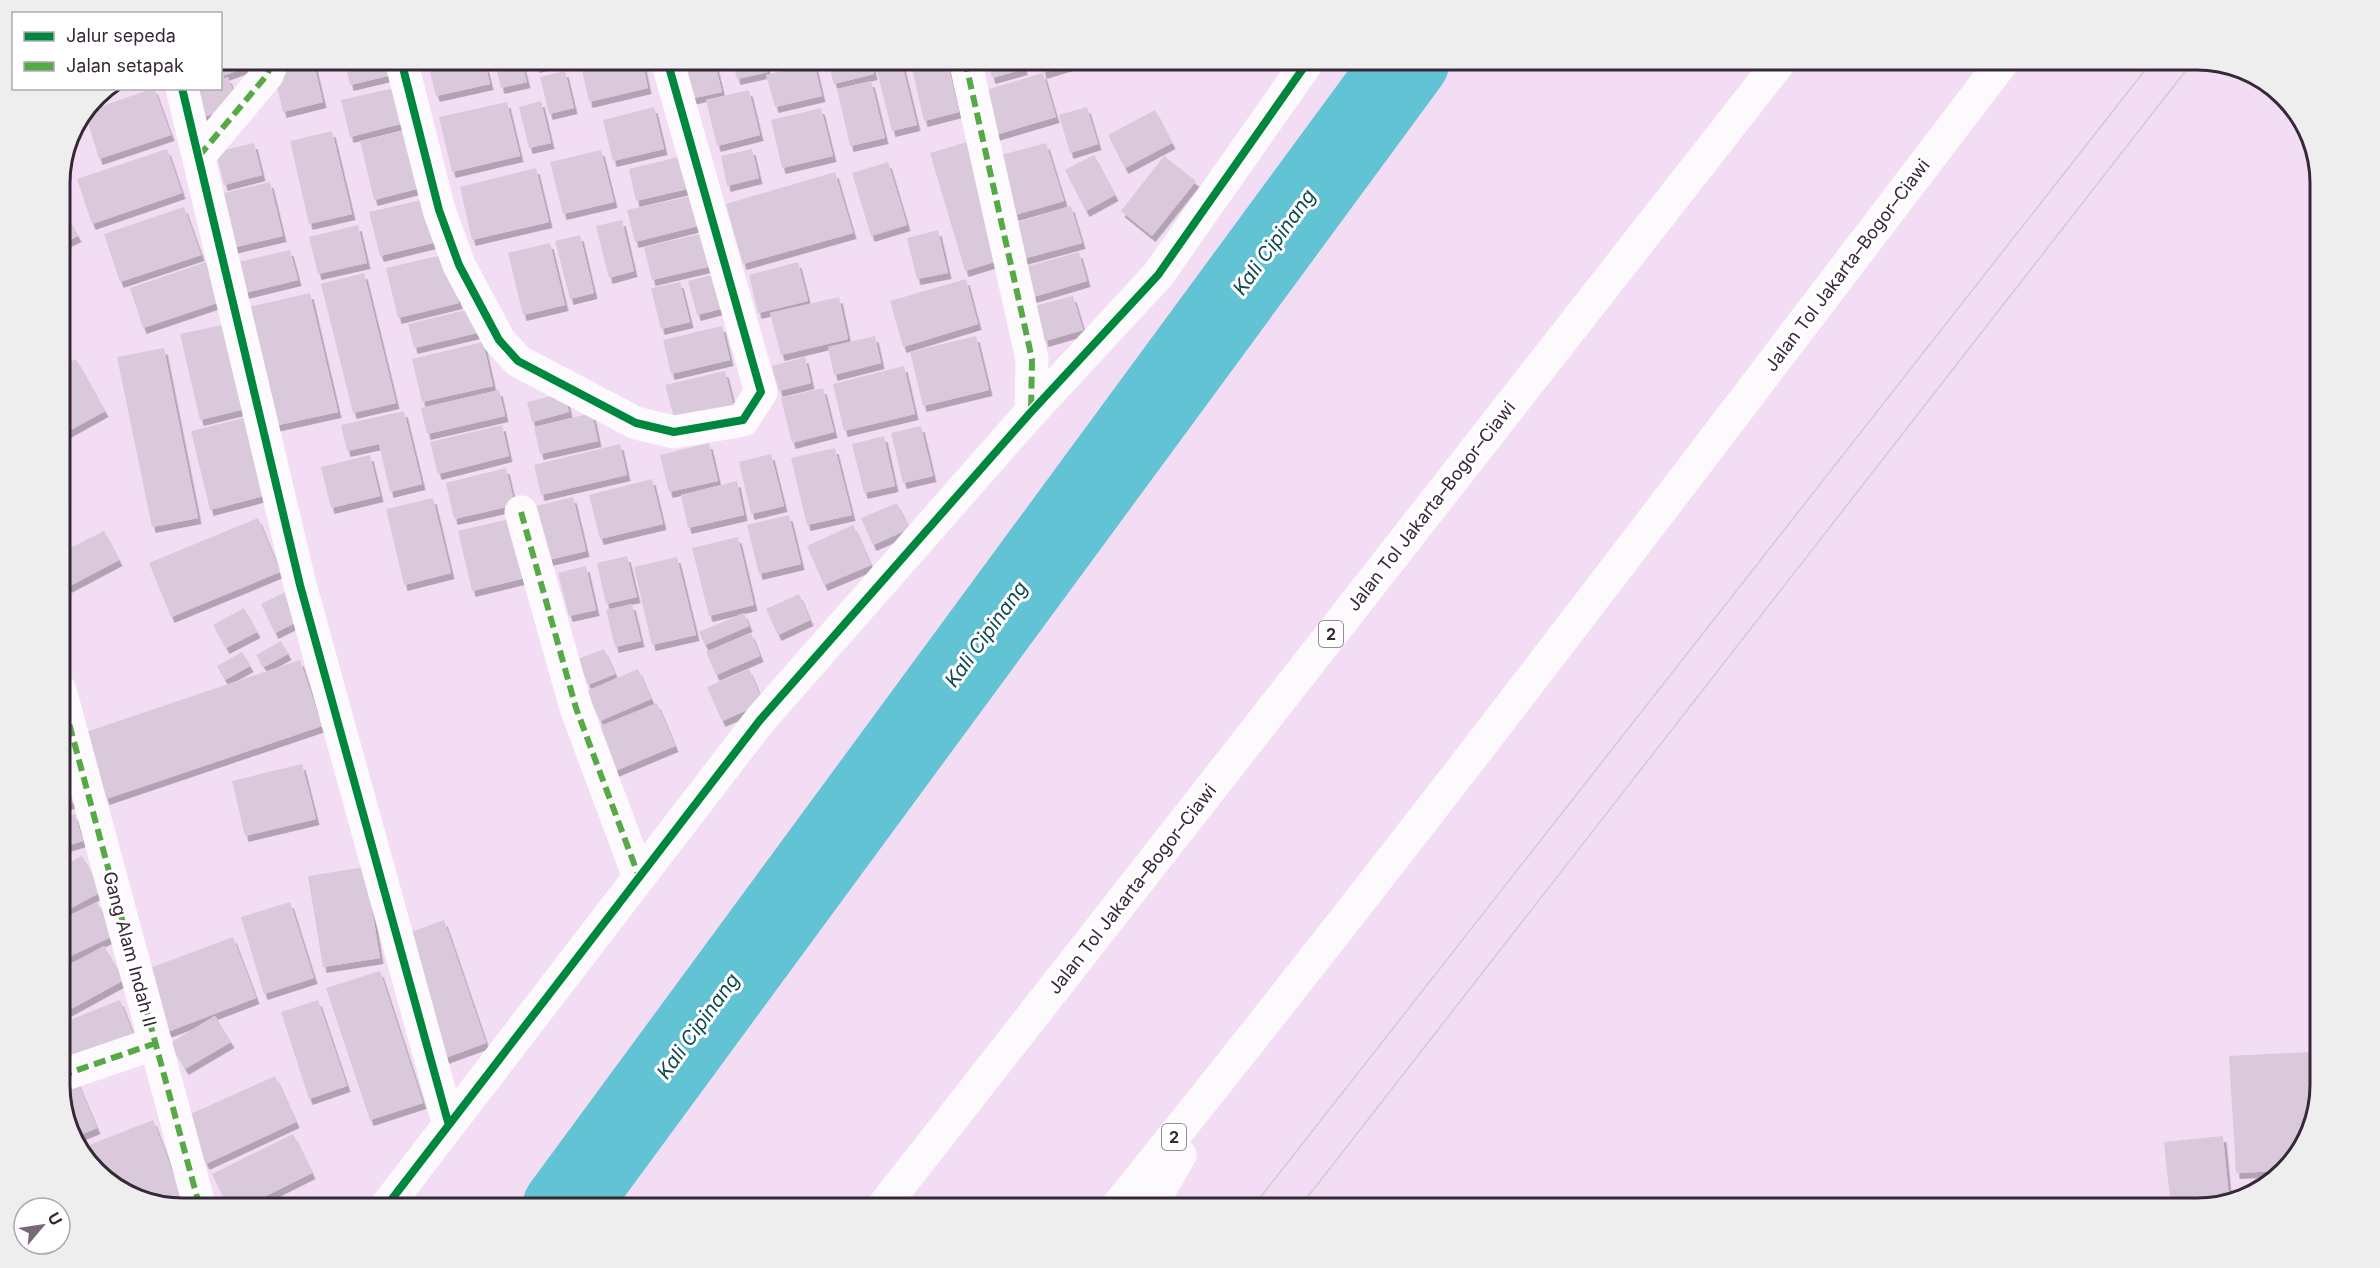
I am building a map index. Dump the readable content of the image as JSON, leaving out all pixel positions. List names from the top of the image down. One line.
{"streets":{"main road":["Jalan Tol Jakarta–Bogor–Ciawi","2","Gang Alam Indah II"]},"water":["Kali Cipinang"],"legend":["Jalur sepeda","Jalan setapak"],"north":"top right"}
